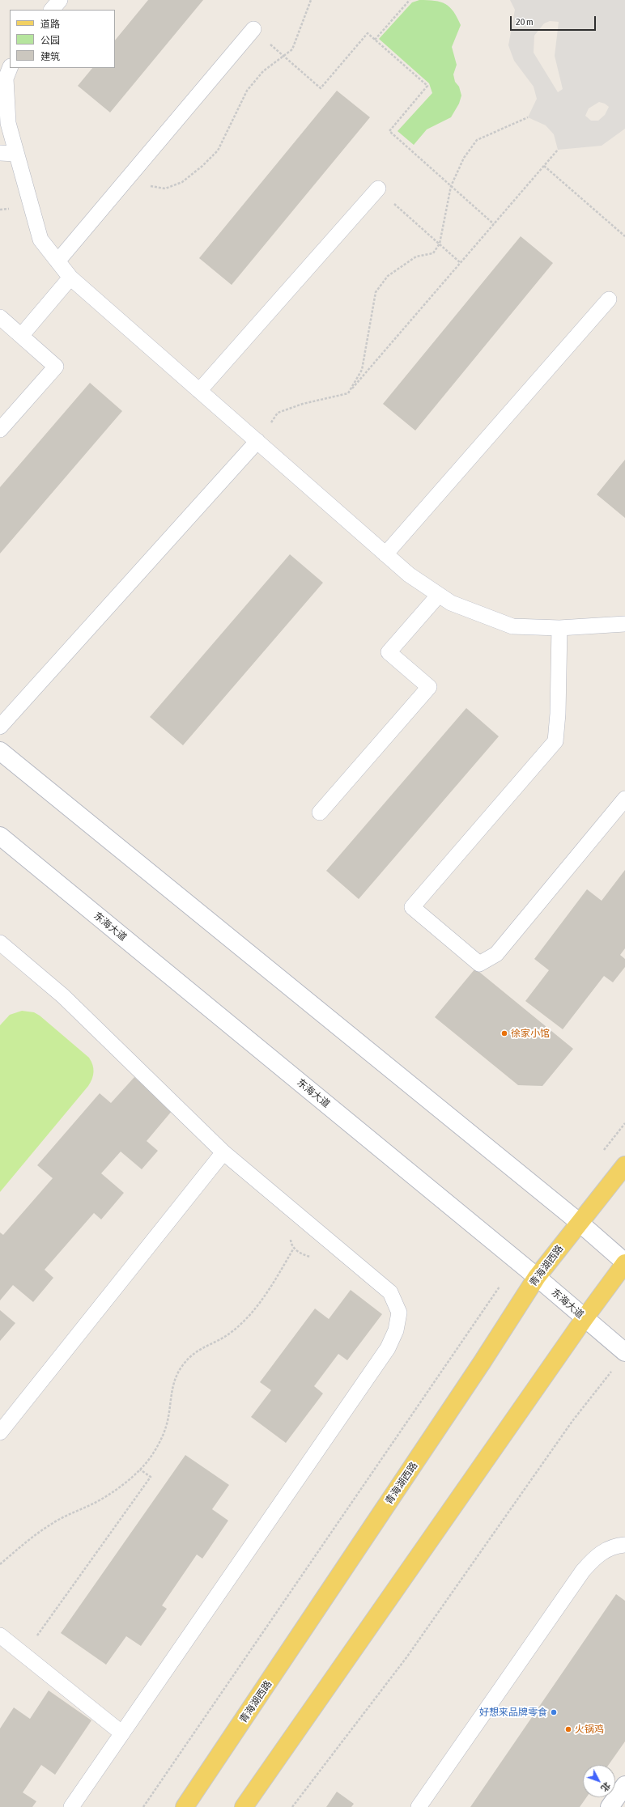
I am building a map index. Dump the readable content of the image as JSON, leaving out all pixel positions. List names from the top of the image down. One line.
{"streets":{"main road":["青海湖西路"],"street":["东海大道"]},"crossings":[["东海大道","青海湖西路"]],"places":["徐家小馆","好想来品牌零食","火锅鸡"],"legend":["道路","公园","建筑"],"scale_bar":"20 m","north":"bottom right"}
